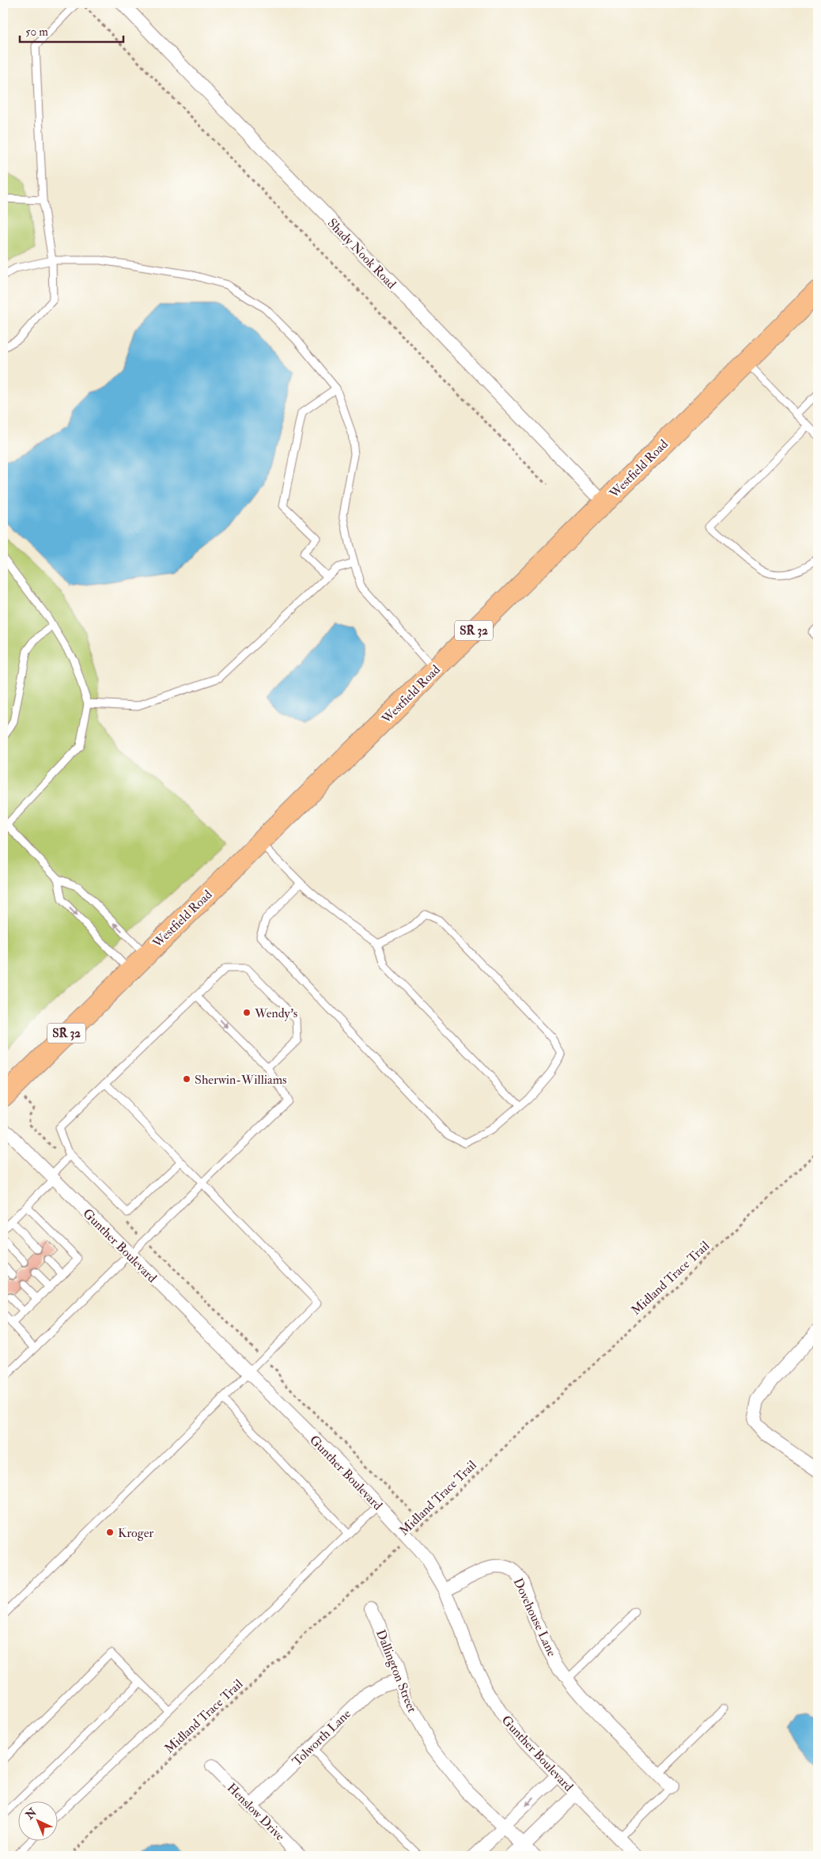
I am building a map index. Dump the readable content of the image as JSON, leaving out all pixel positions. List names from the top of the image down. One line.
{"streets":{"main road":["Westfield Road","SR 32"],"street":["Shady Nook Road","Gunther Boulevard","Dovehouse Lane","Dallington Street","Tolworth Lane","Henslow Drive"],"path":["Midland Trace Trail"]},"crossings":[["Shady Nook Road","Westfield Road"],["Gunther Boulevard","Midland Trace Trail"],["Gunther Boulevard","Dovehouse Lane"],["Dallington Street","Tolworth Lane"],["Tolworth Lane","Henslow Drive"]],"places":["Wendy's","Sherwin-Williams","Kroger"],"scale_bar":"50 m","north":"top left"}
